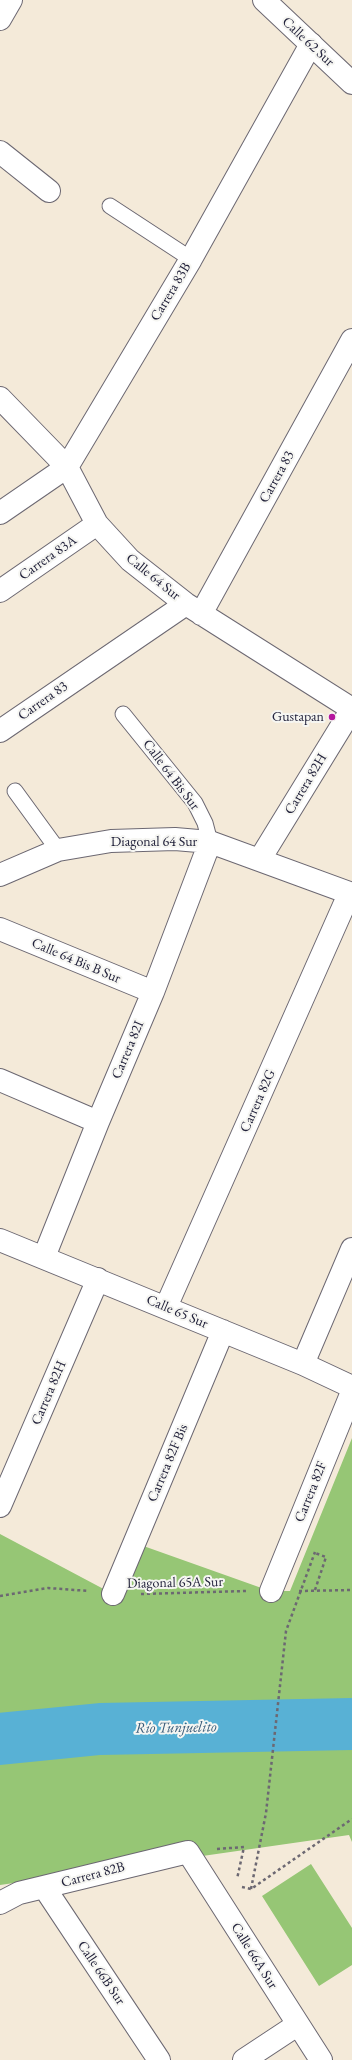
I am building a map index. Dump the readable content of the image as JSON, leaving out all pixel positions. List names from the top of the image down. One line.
{"streets":{"street":["Calle 62 Sur","Carrera 83B","Carrera 83","Carrera 83A","Calle 64 Sur","Carrera 82H","Diagonal 64 Sur","Calle 64 Bis B Sur","Carrera 82I","Carrera 82G","Calle 65 Sur","Carrera 82F Bis","Carrera 82F","Carrera 82B","Calle 66A Sur","Calle 66B Sur"],"lane":["Calle 64 Bis Sur"],"path":["Diagonal 65A Sur"]},"crossings":[["Calle 62 Sur","Carrera 83B"],["Carrera 83B","Calle 64 Sur"],["Carrera 83","Calle 64 Sur"],["Carrera 83A","Calle 64 Sur"],["Calle 64 Sur","Carrera 82H"],["Calle 64 Bis Sur","Diagonal 64 Sur"],["Calle 64 Bis Sur","Carrera 82I"],["Carrera 82H","Diagonal 64 Sur"],["Carrera 82H","Calle 65 Sur"],["Diagonal 64 Sur","Carrera 82I"],["Diagonal 64 Sur","Carrera 82G"],["Calle 64 Bis B Sur","Carrera 82I"],["Carrera 82I","Calle 65 Sur"],["Carrera 82G","Calle 65 Sur"],["Calle 65 Sur","Carrera 82F Bis"],["Carrera 82F Bis","Diagonal 65A Sur"],["Carrera 82F","Diagonal 65A Sur"],["Carrera 82B","Calle 66A Sur"],["Carrera 82B","Calle 66B Sur"]],"water":["Río Tunjuelito"],"places":["Gustapan"]}
